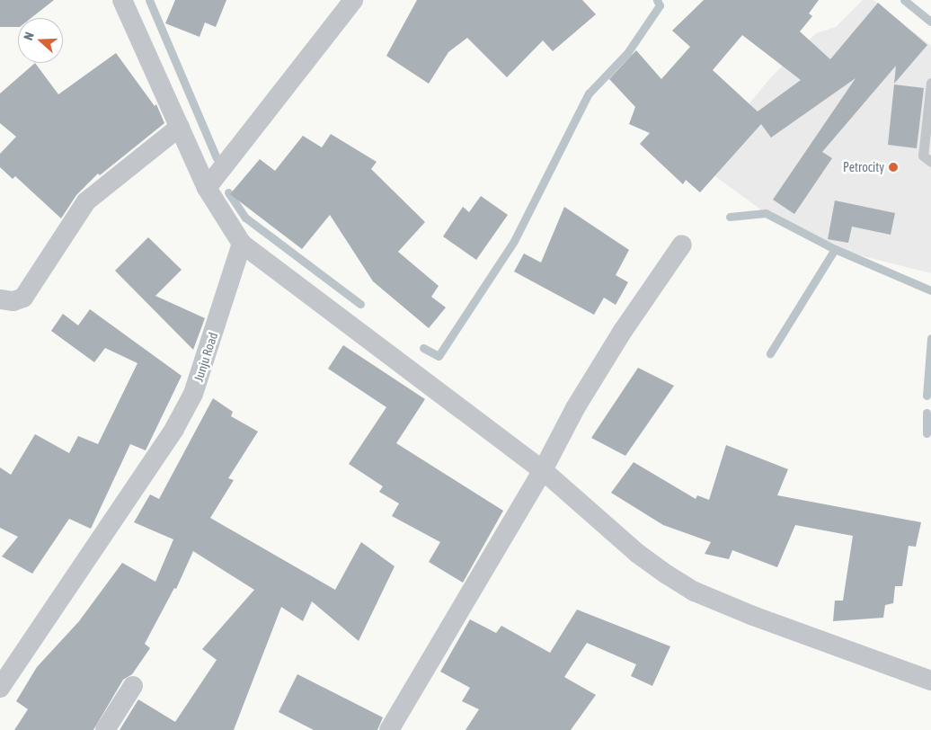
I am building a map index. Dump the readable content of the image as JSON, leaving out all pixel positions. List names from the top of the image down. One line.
{"streets":{"street":["Junju Road"]},"places":["Petrocity"],"north":"left"}
